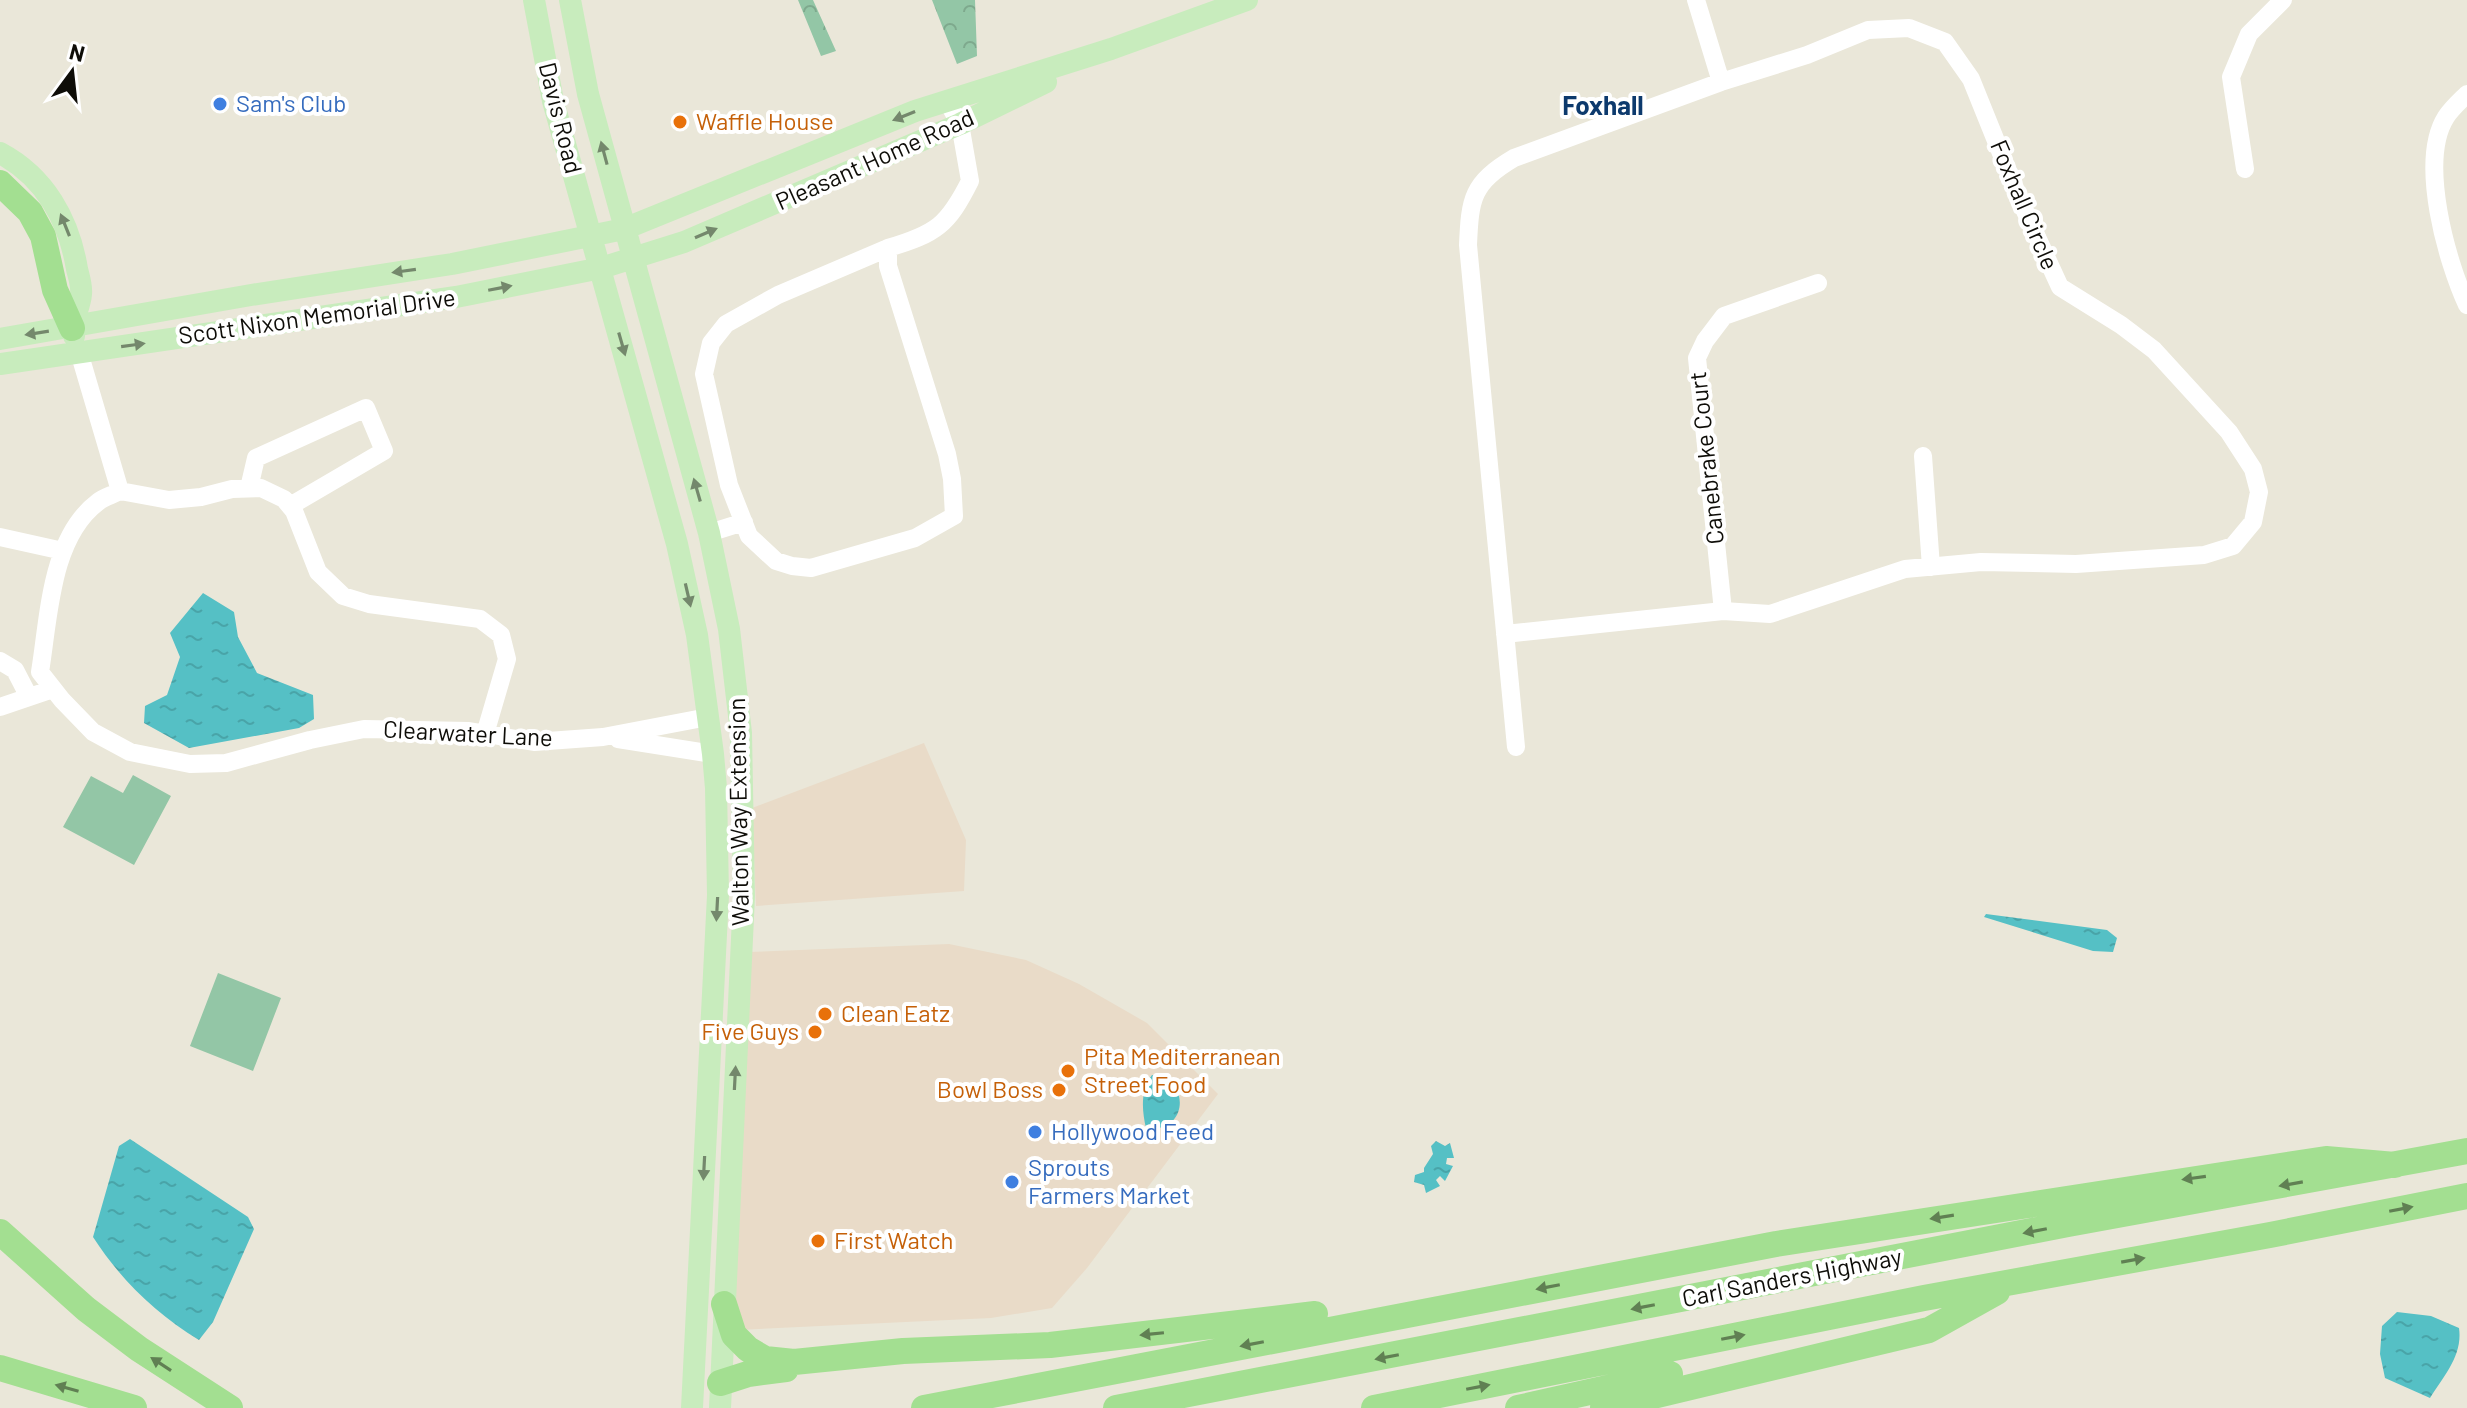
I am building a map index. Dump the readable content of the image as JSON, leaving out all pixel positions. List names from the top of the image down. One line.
{"streets":{"highway":["Carl Sanders Highway"],"main road":["Davis Road","Pleasant Home Road","Scott Nixon Memorial Drive","Walton Way Extension"],"street":["Foxhall Circle","Canebrake Court","Clearwater Lane"]},"crossings":[["Davis Road","Pleasant Home Road"],["Davis Road","Scott Nixon Memorial Drive"],["Davis Road","Walton Way Extension"],["Pleasant Home Road","Scott Nixon Memorial Drive"],["Pleasant Home Road","Walton Way Extension"],["Foxhall Circle","Canebrake Court"],["Scott Nixon Memorial Drive","Walton Way Extension"],["Clearwater Lane","Walton Way Extension"]],"districts":["Foxhall"],"places":["Sam's Club","Waffle House","Clean Eatz","Five Guys","Pita Mediterranean Street Food","Bowl Boss","Hollywood Feed","Sprouts Farmers Market","First Watch"],"north":"top"}
